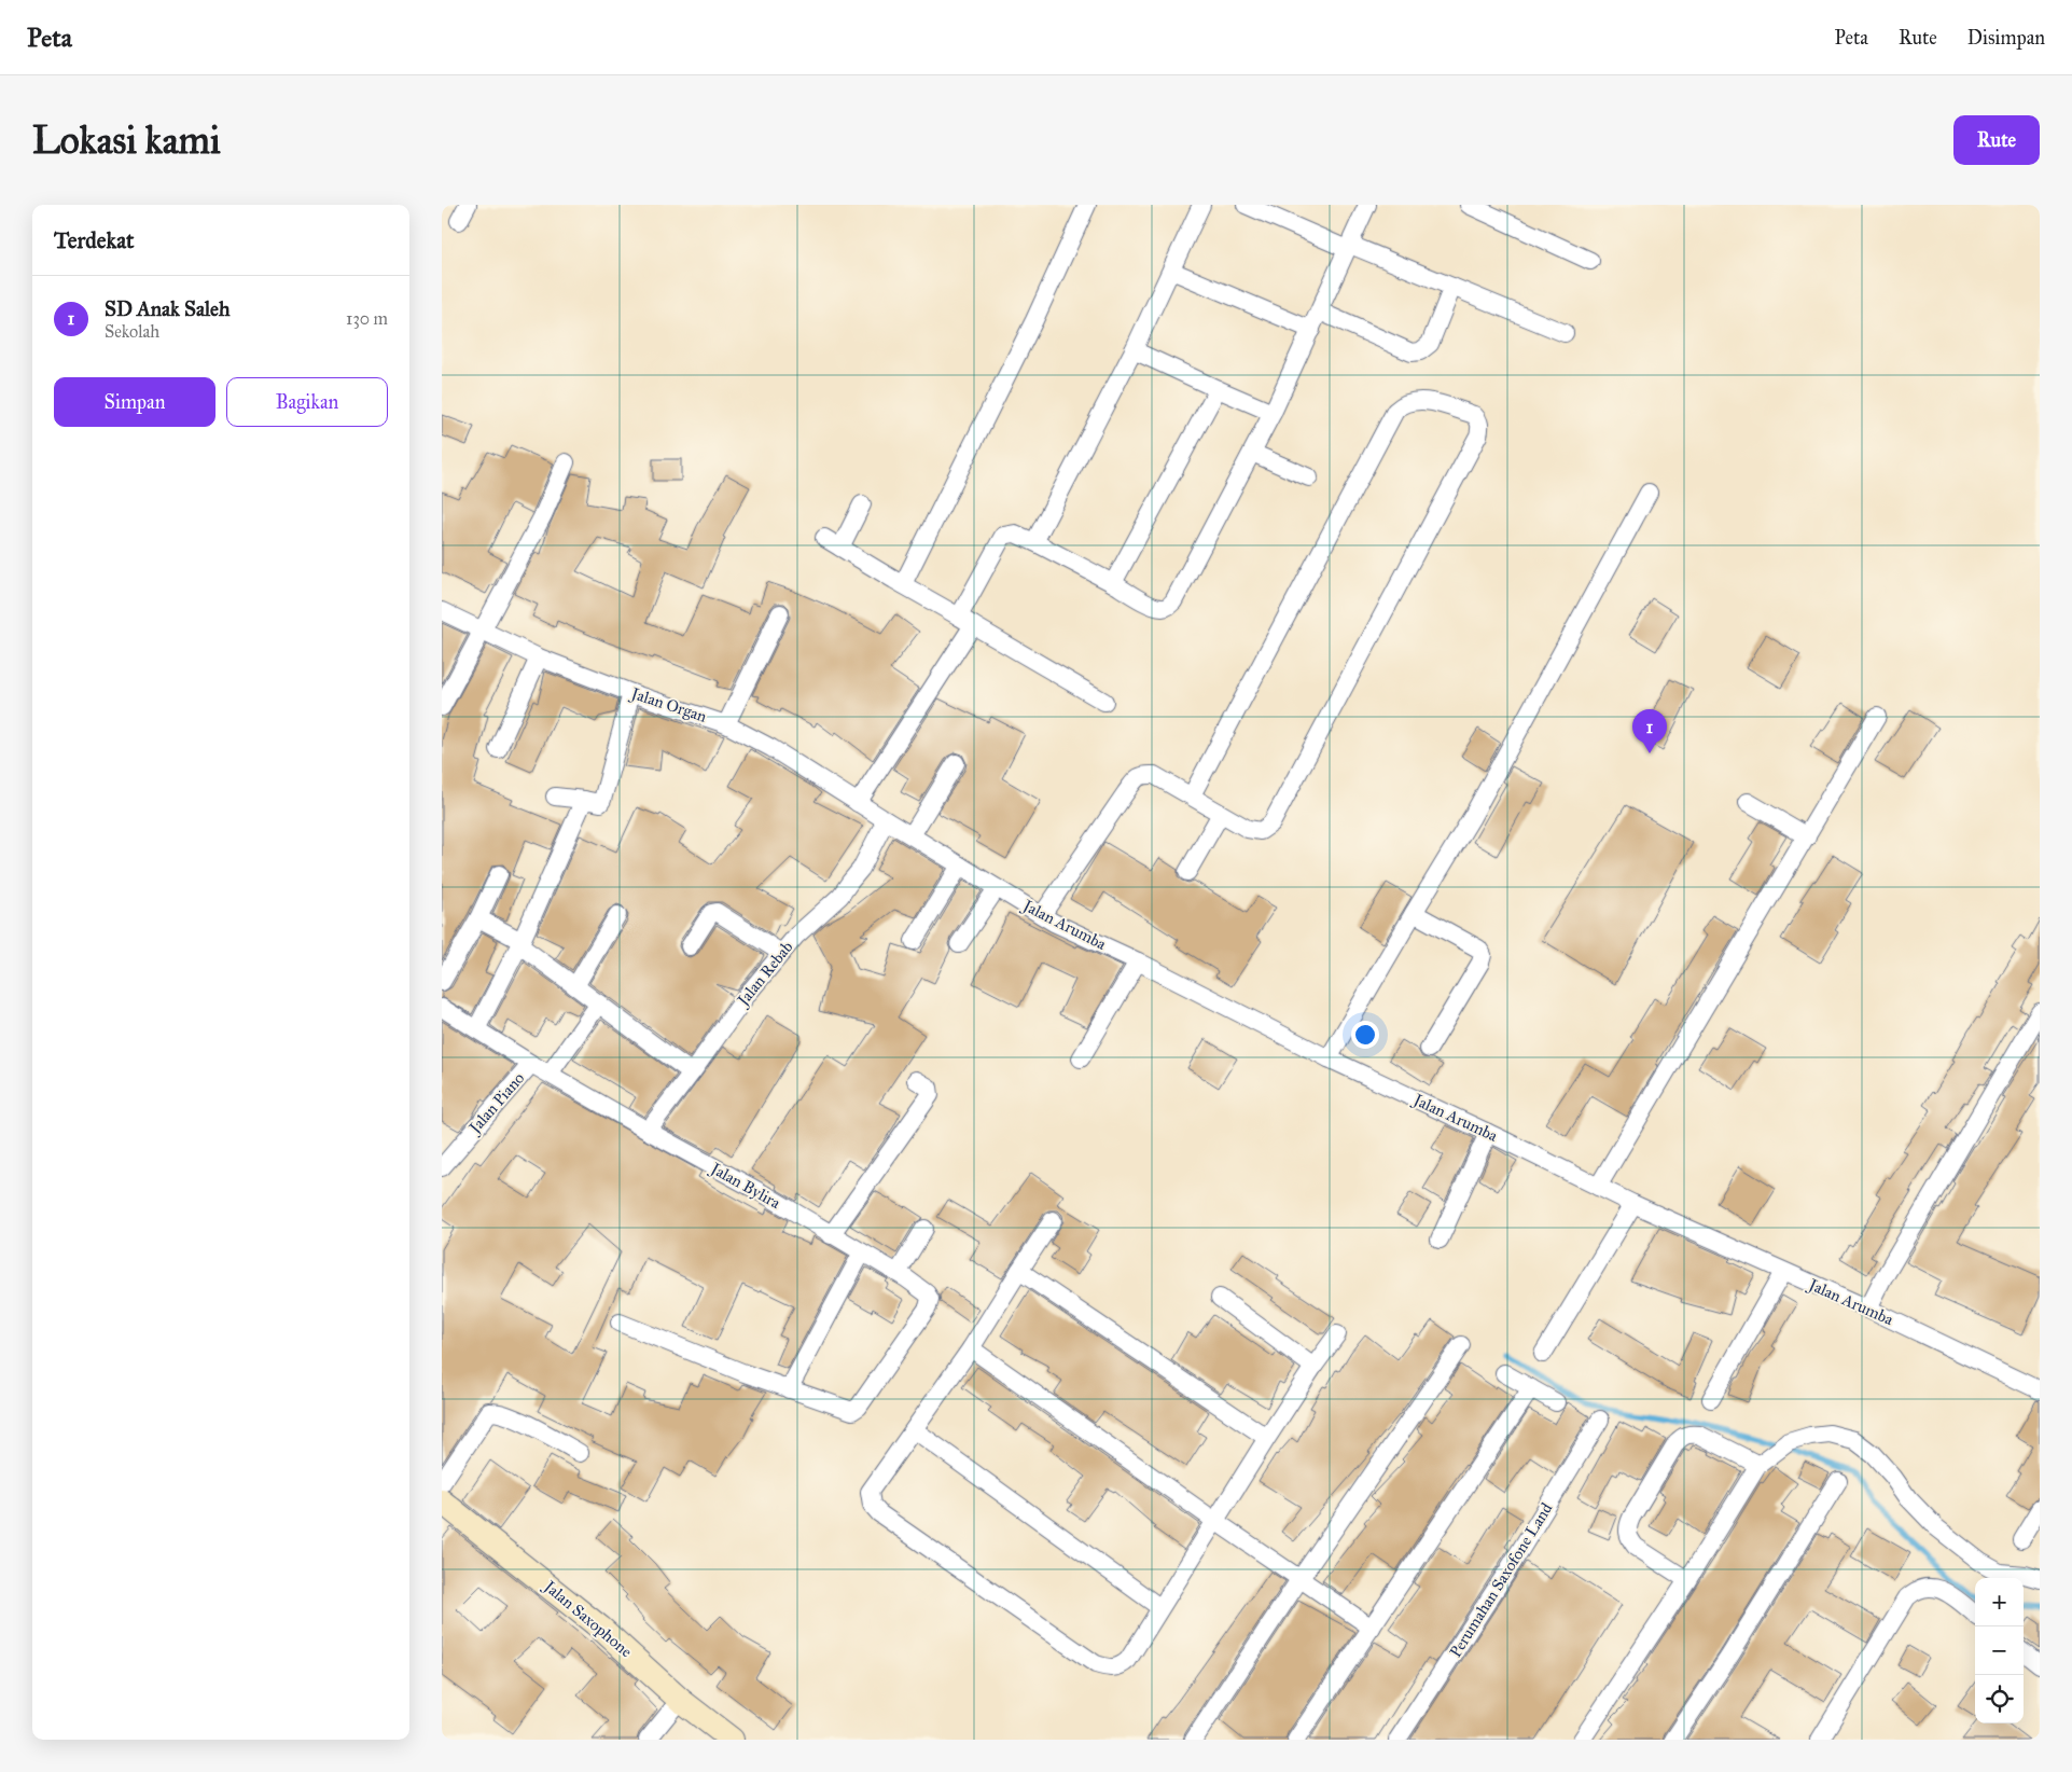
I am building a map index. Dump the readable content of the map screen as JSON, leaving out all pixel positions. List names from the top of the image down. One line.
{"streets":{"main road":["Jalan Saxophone"],"street":["Jalan Organ","Jalan Arumba","Jalan Rebab","Jalan Piano","Jalan Bylira","Perumahan Saxofone Land"]},"crossings":[["Jalan Organ","Jalan Arumba"],["Jalan Organ","Jalan Rebab"],["Jalan Arumba","Jalan Rebab"],["Jalan Rebab","Jalan Bylira"],["Jalan Piano","Jalan Bylira"]],"page":{"header":"Peta","nav":["Peta","Rute","Disimpan"],"buttons":["Rute",["Simpan","Bagikan"]],"title":"Lokasi kami","heading":"Terdekat","list":[{"mark":"1","name":"SD Anak Saleh","note":"Sekolah","value":"130 m"}],"pins":"1","map_buttons":["+","−"]}}
